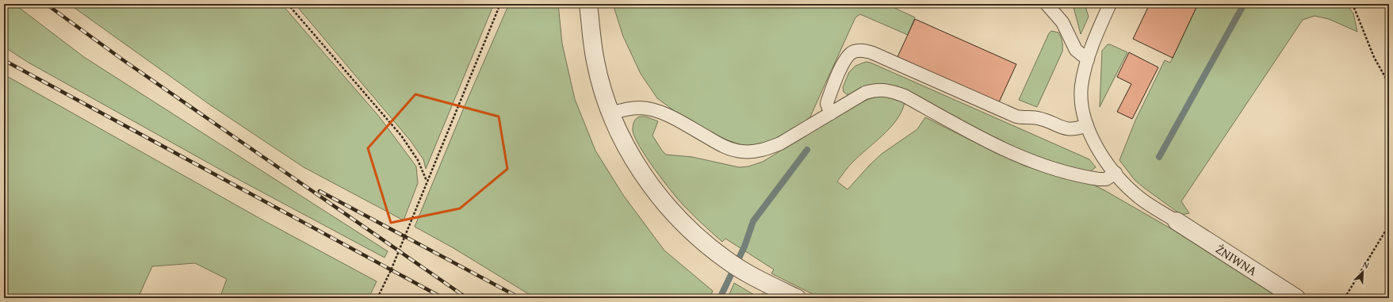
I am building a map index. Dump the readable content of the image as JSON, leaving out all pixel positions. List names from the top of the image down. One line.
{"streets":{"street":["ŻNIWNA"]},"north":"top right"}
